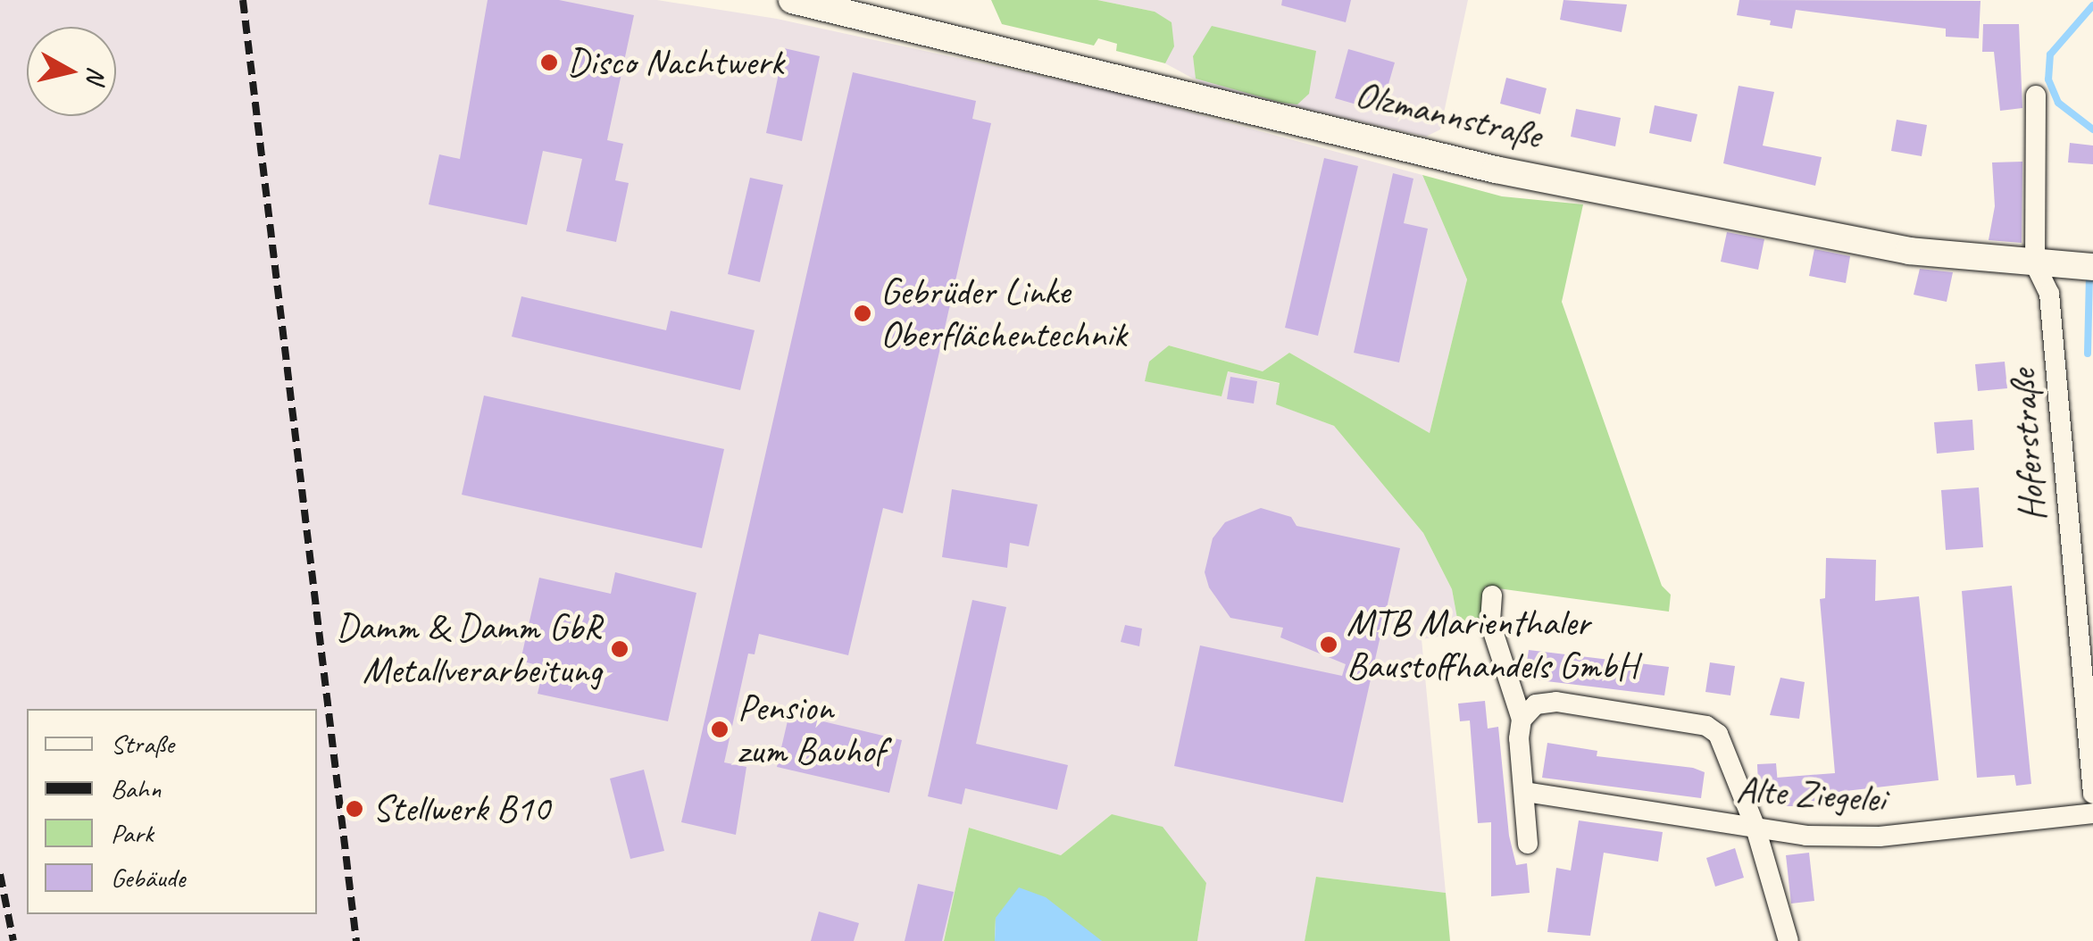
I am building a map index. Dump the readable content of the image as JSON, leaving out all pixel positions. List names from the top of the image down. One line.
{"streets":{"main road":["Olzmannstraße"],"street":["Hoferstraße","Alte Ziegelei"]},"crossings":[["Olzmannstraße","Hoferstraße"]],"places":["Disco Nachtwerk","Gebrüder Linke Oberflächentechnik","MTB Marienthaler Baustoffhandels GmbH","Damm & Damm GbR Metallverarbeitung","Pension zum Bauhof","Stellwerk B10"],"legend":["Straße","Bahn","Park","Gebäude"],"north":"right"}
